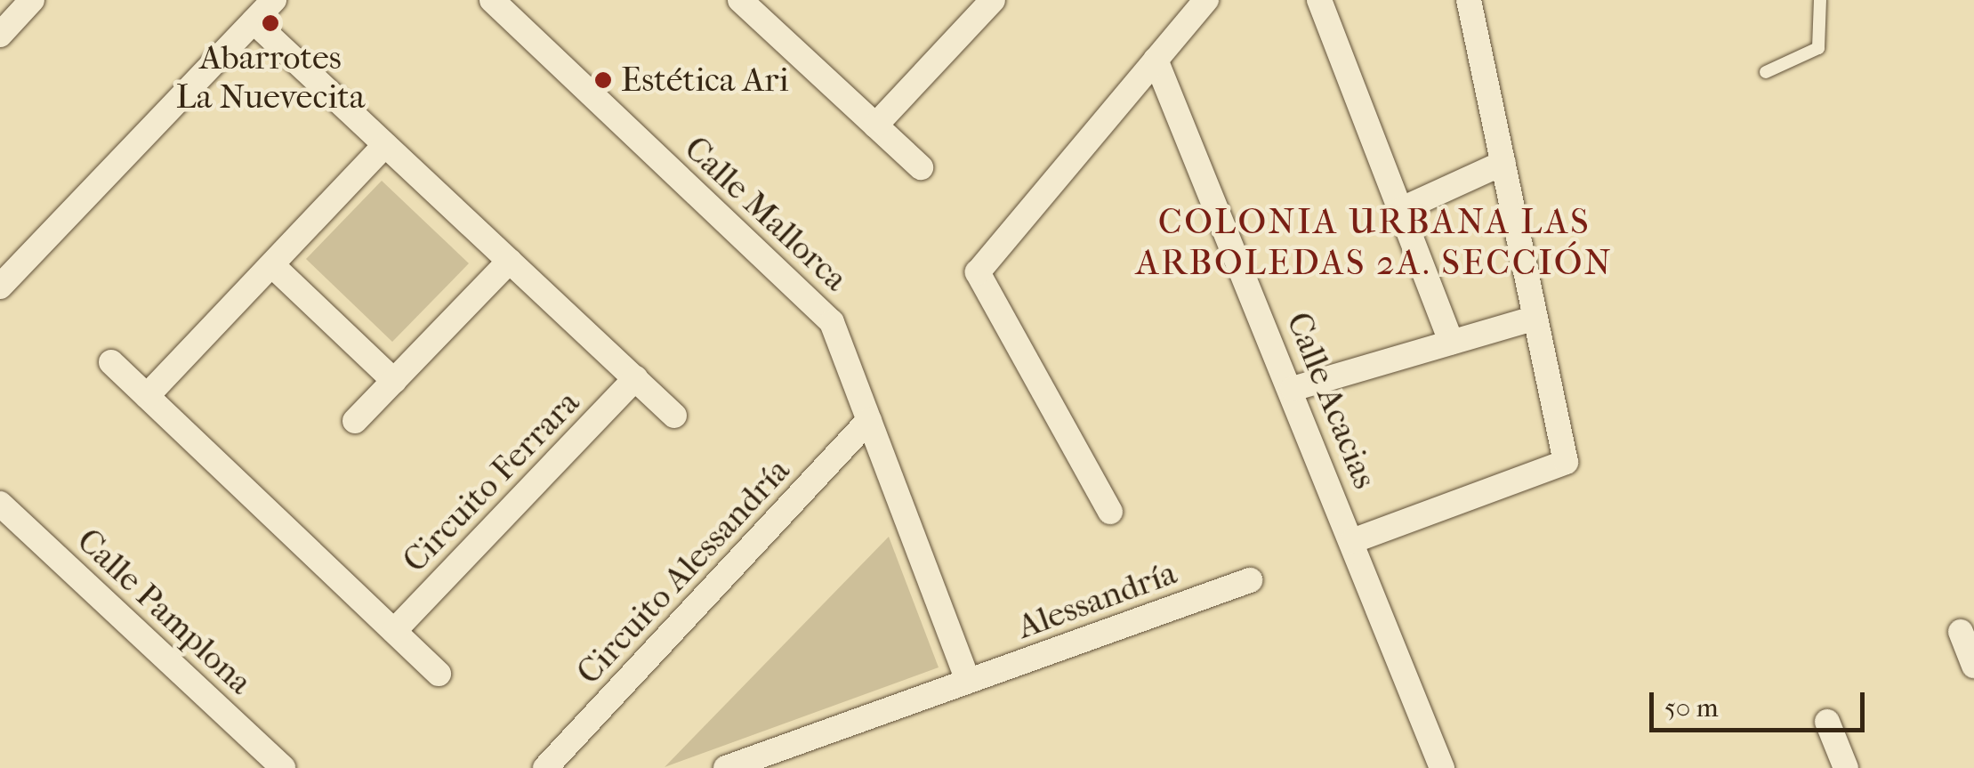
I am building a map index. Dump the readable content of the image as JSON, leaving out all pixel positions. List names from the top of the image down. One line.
{"streets":{"street":["Calle Mallorca","Calle Acacias","Circuito Ferrara","Circuito Alessandría","Alessandría","Calle Pamplona"]},"crossings":[["Calle Mallorca","Circuito Alessandría"],["Calle Mallorca","Alessandría"]],"districts":["COLONIA URBANA LAS ARBOLEDAS 2A. SECCIÓN"],"places":["Abarrotes La Nuevecita","Estética Ari"],"scale_bar":"50 m"}
